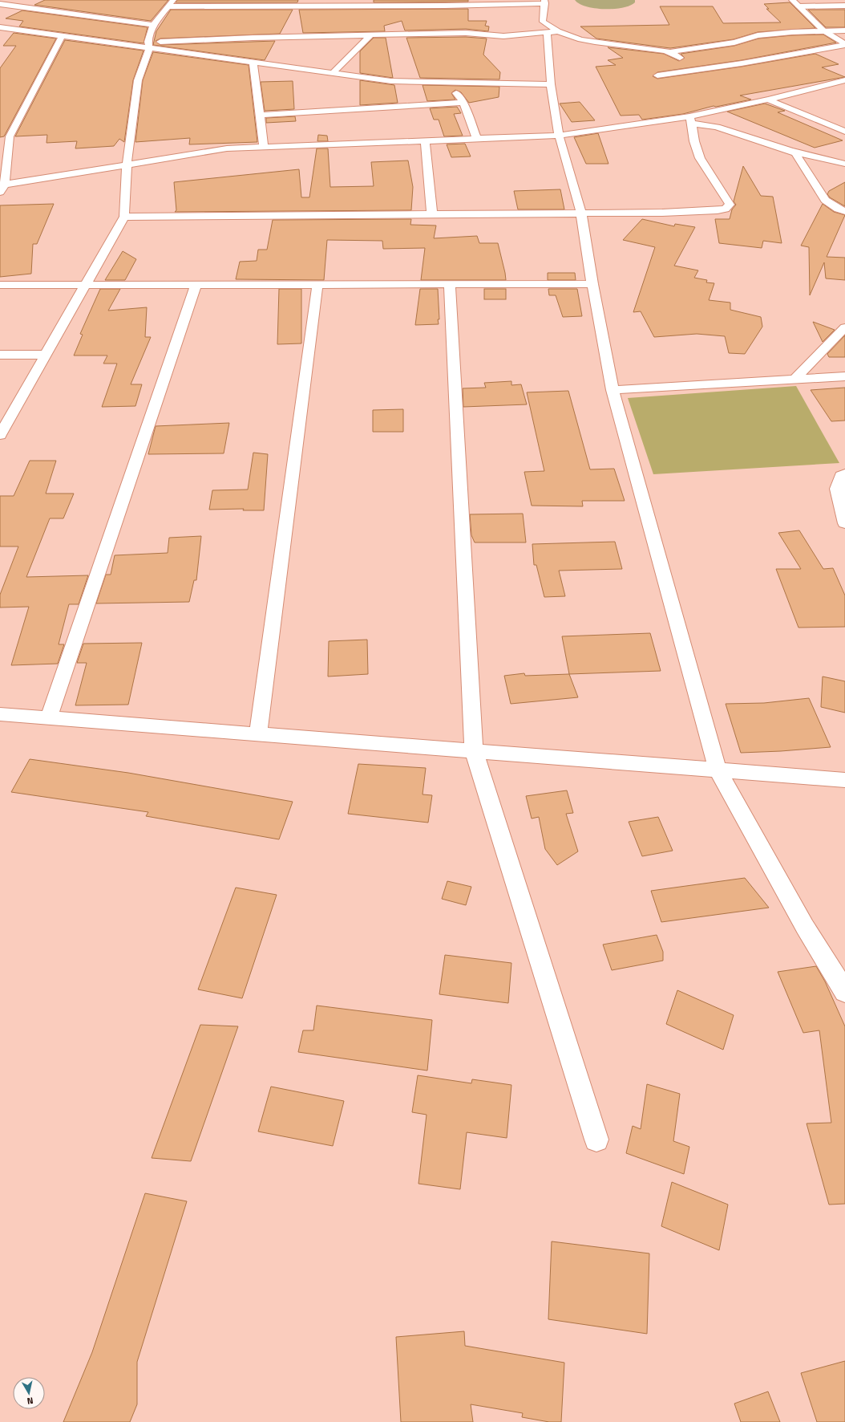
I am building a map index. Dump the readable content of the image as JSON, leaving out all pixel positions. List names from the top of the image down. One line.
{"north":"bottom"}
